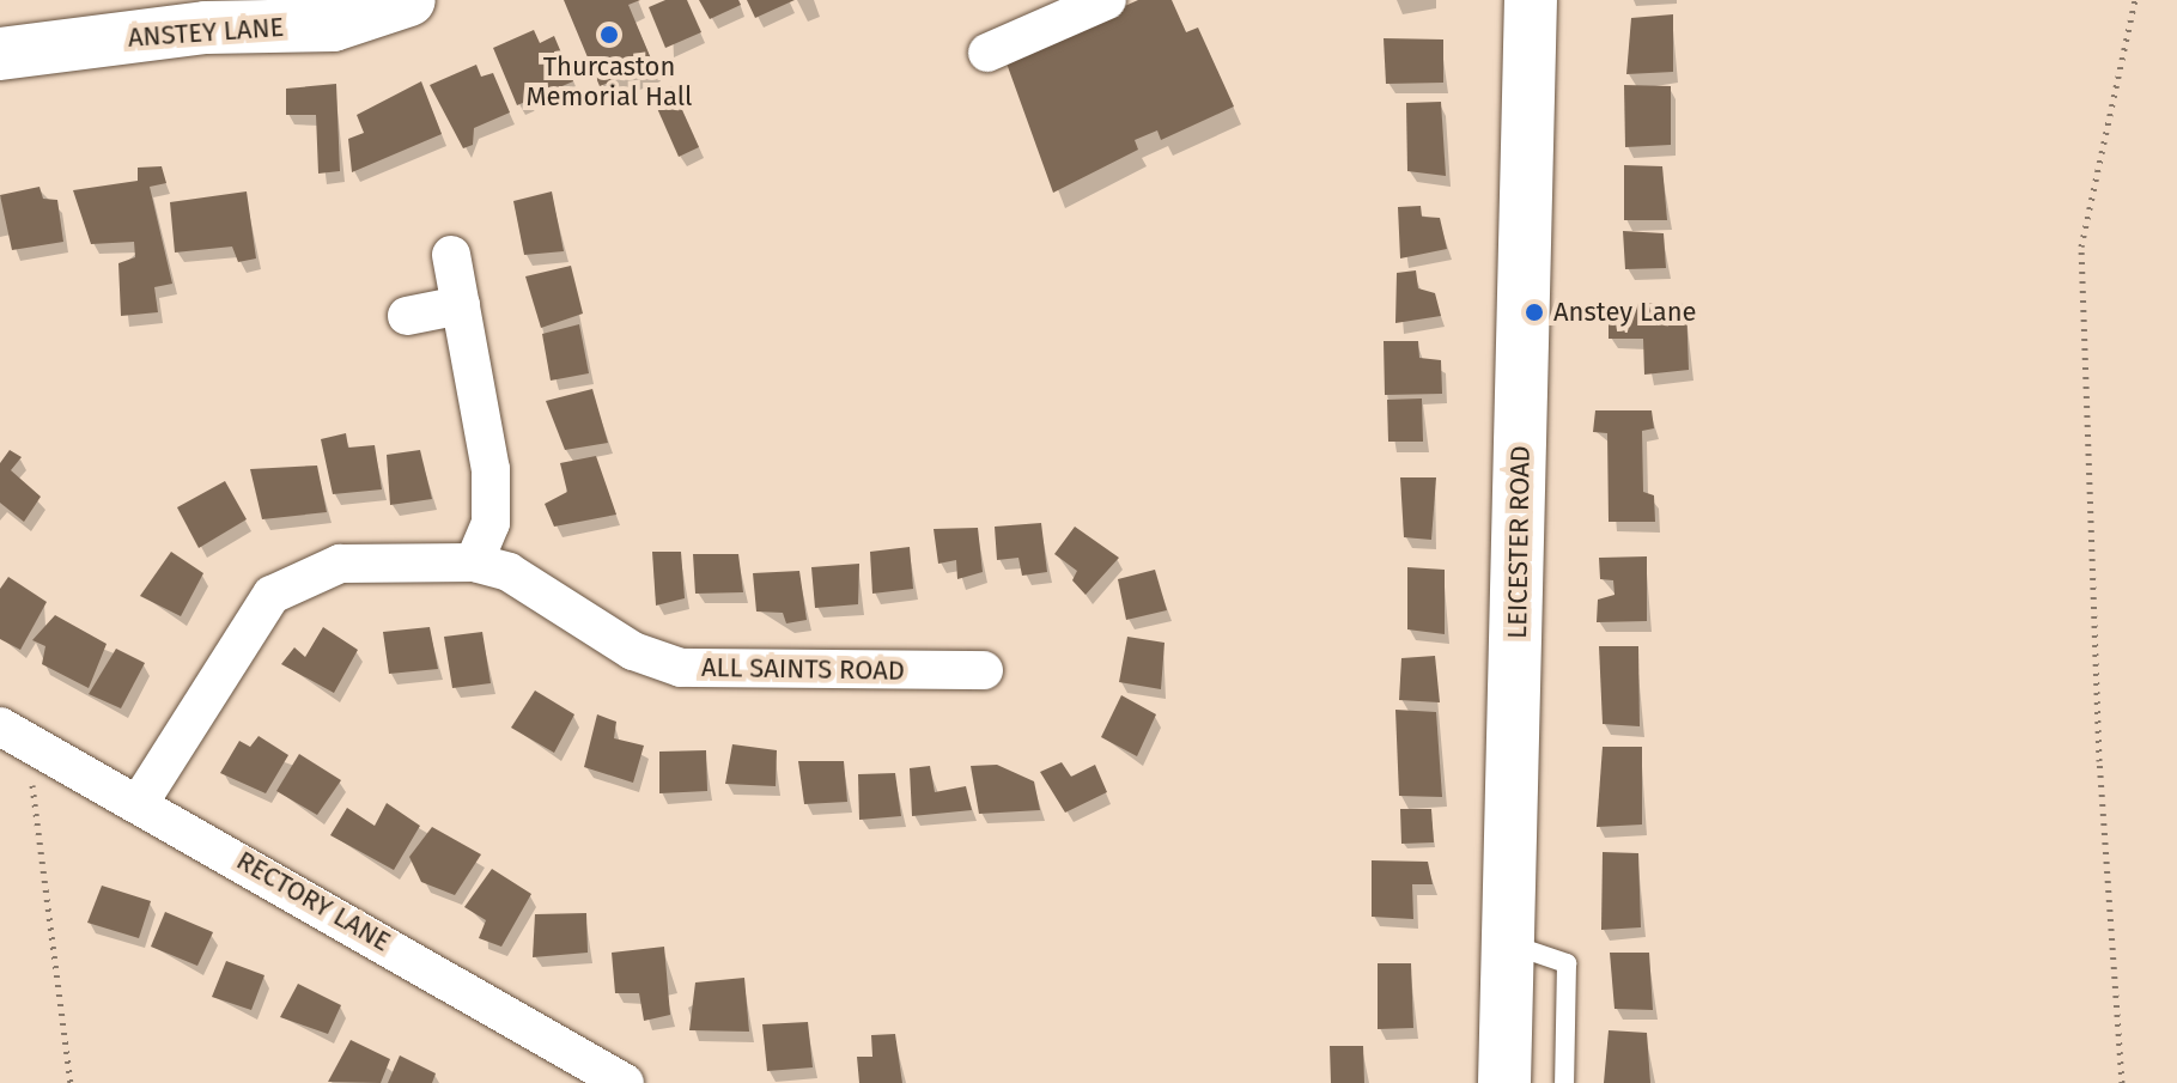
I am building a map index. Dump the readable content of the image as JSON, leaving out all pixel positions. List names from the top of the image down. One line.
{"streets":{"street":["ANSTEY LANE","LEICESTER ROAD","ALL SAINTS ROAD","RECTORY LANE"]},"crossings":[["ALL SAINTS ROAD","RECTORY LANE"]],"places":["Thurcaston Memorial Hall","Anstey Lane"]}
